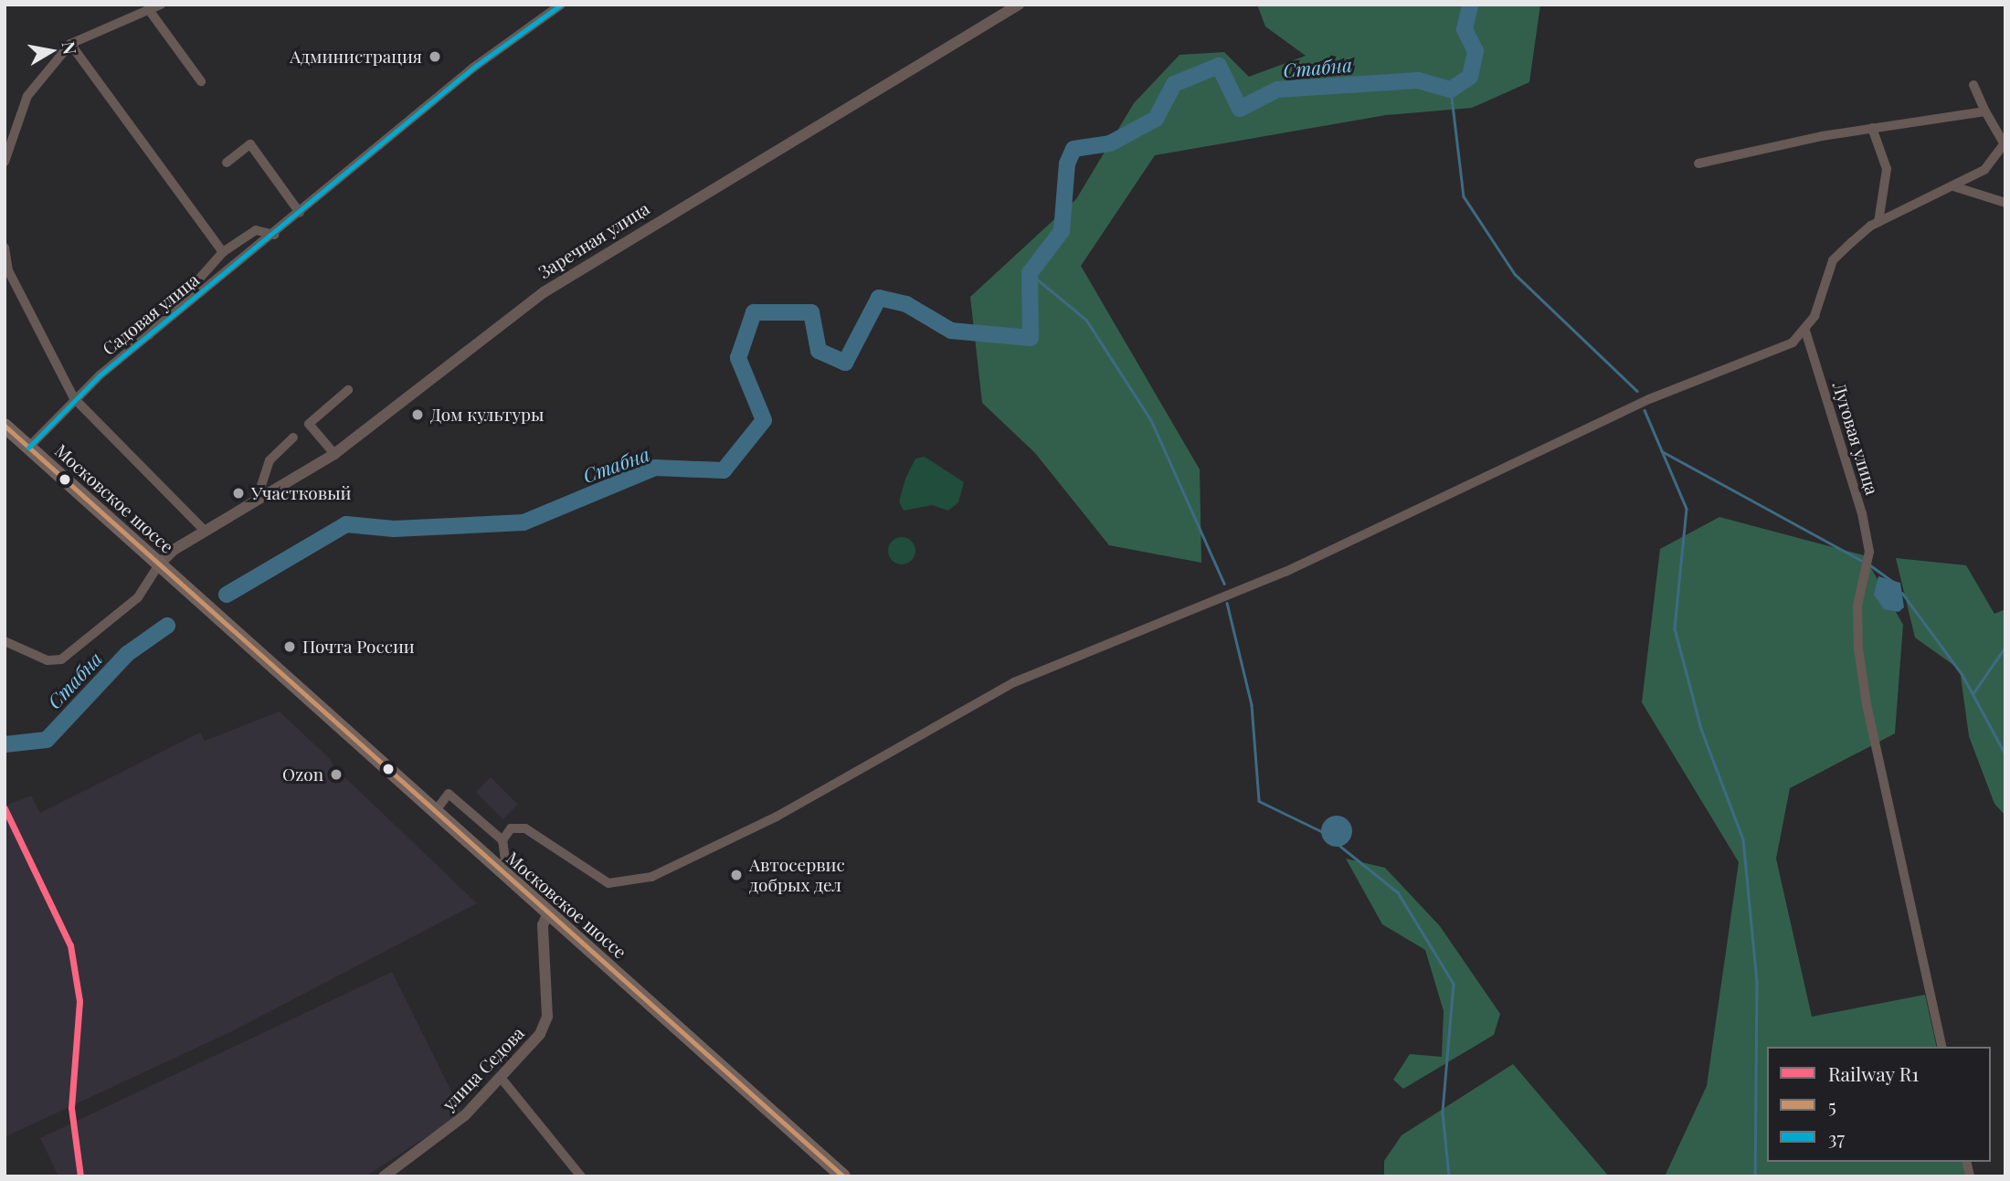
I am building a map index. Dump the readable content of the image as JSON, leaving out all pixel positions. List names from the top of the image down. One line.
{"streets":{"main road":["Московское шоссе"],"street":["Заречная улица","Садовая улица","Луговая улица","улица Седова"]},"crossings":[["Заречная улица","Московское шоссе"],["Садовая улица","Московское шоссе"],["Московское шоссе","улица Седова"]],"water":["Стабна"],"places":["Администрация","Дом культуры","Участковый","Почта России","Ozon","Автосервис добрых дел"],"lines":["transit line 37","transit line 5","rail line R1"],"legend":["Railway R1","5","37"],"north":"right"}
